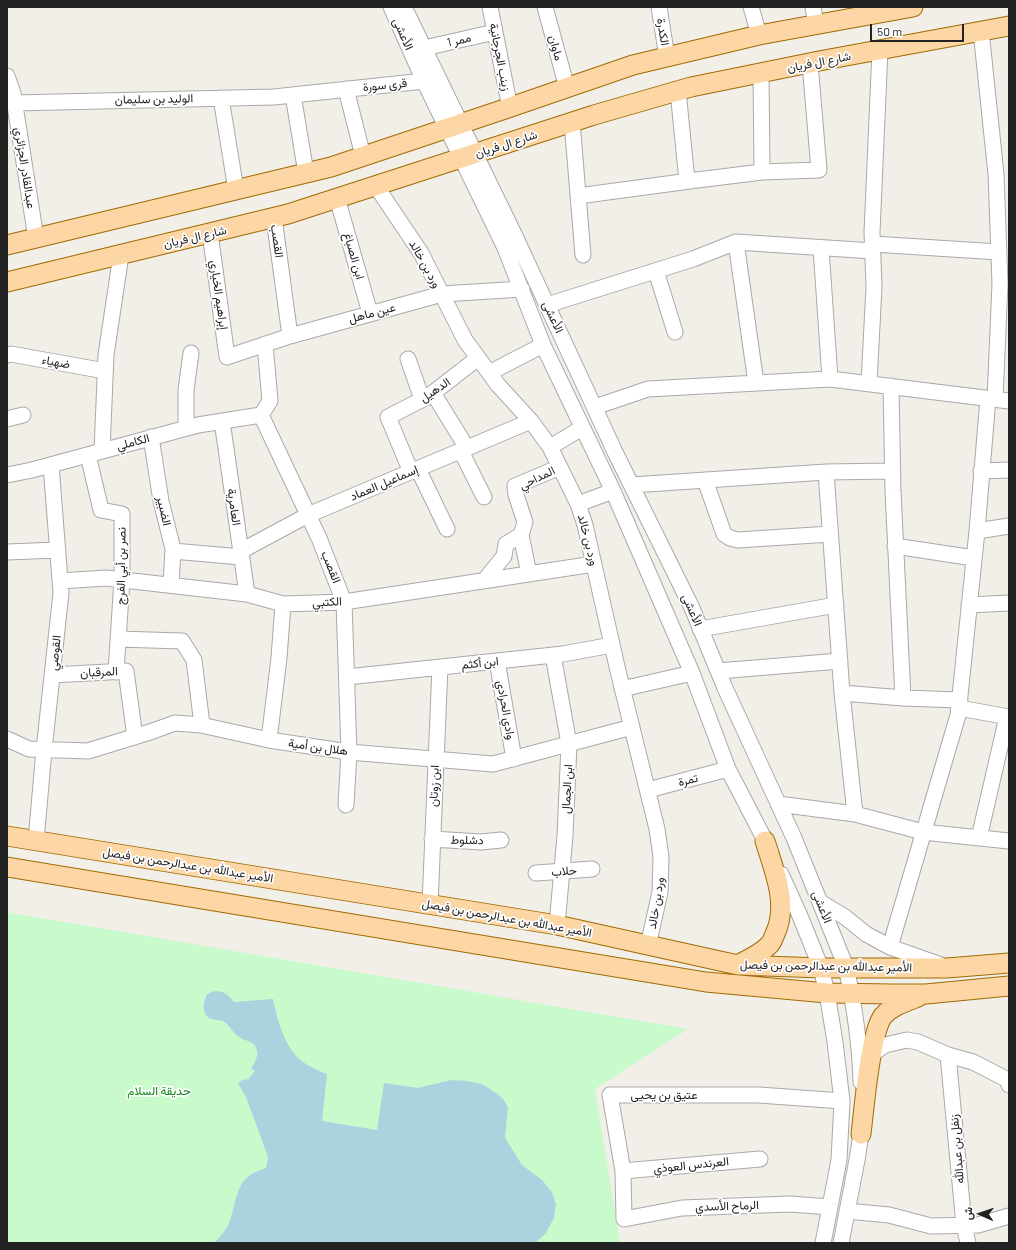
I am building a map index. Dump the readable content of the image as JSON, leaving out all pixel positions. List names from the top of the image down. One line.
{"streets":{"main road":["شارع ال فريان","الأمير عبدالله بن عبدالرحمن بن فيصل"],"street":["الكدرة","الأعشى","ممر 1","ماوان","زينب الجرجانية","قرى سورة","الوليد بن سليمان","عبدالقادر الجزائري","القصب","ابن الصباغ","ورد بن خالد","إبراهيم الخياري","عين ماهل","ضهياء","الدهيل","الكاملي","المداحي","إسماعيل العماد","العامرية","الضبير","نصر بن أبي الفرج","الكتبي","القوصي","ابن أكثم","المرقبان","وادي الحرادي","هلال بن أمية","تمرة","ابن زوتان","ابن الجمال","دشلوط","حلاب","عتيق بن يحيى","زنفل بن عبدالله","العرندس العوذي","الرماح الأسدي"]},"crossings":[["الأعشى","ممر 1"],["الأعشى","شارع ال فريان"],["الأعشى","قرى سورة"],["الأعشى","عين ماهل"],["الأعشى","تمرة"],["الأعشى","الأمير عبدالله بن عبدالرحمن بن فيصل"],["الأعشى","عتيق بن يحيى"],["الأعشى","الرماح الأسدي"],["ممر 1","زينب الجرجانية"],["شارع ال فريان","القصب"],["شارع ال فريان","ابن الصباغ"],["شارع ال فريان","ورد بن خالد"],["شارع ال فريان","إبراهيم الخياري"],["شارع ال فريان","نصر بن أبي الفرج"],["قرى سورة","الوليد بن سليمان"],["الوليد بن سليمان","عبدالقادر الجزائري"],["القصب","عين ماهل"],["القصب","الكاملي"],["القصب","إسماعيل العماد"],["القصب","الكتبي"],["القصب","ابن أكثم"],["القصب","هلال بن أمية"],["ابن الصباغ","عين ماهل"],["ورد بن خالد","عين ماهل"],["ورد بن خالد","الدهيل"],["ورد بن خالد","المداحي"],["ورد بن خالد","إسماعيل العماد"],["ورد بن خالد","الكتبي"],["ورد بن خالد","ابن أكثم"],["ورد بن خالد","هلال بن أمية"],["ورد بن خالد","تمرة"],["ورد بن خالد","الأمير عبدالله بن عبدالرحمن بن فيصل"],["إبراهيم الخياري","عين ماهل"],["ضهياء","نصر بن أبي الفرج"],["الدهيل","إسماعيل العماد"],["الكاملي","العامرية"],["الكاملي","الضبير"],["الكاملي","نصر بن أبي الفرج"],["الكاملي","القوصي"],["المداحي","الكتبي"],["إسماعيل العماد","العامرية"],["العامرية","الكتبي"],["الضبير","الكتبي"],["نصر بن أبي الفرج","الكتبي"],["نصر بن أبي الفرج","المرقبان"],["الكتبي","القوصي"],["القوصي","المرقبان"],["القوصي","هلال بن أمية"],["القوصي","الأمير عبدالله بن عبدالرحمن بن فيصل"],["ابن أكثم","وادي الحرادي"],["ابن أكثم","ابن زوتان"],["ابن أكثم","ابن الجمال"],["المرقبان","هلال بن أمية"],["وادي الحرادي","هلال بن أمية"],["هلال بن أمية","ابن زوتان"],["هلال بن أمية","ابن الجمال"],["ابن زوتان","دشلوط"],["ابن زوتان","الأمير عبدالله بن عبدالرحمن بن فيصل"],["ابن الجمال","الأمير عبدالله بن عبدالرحمن بن فيصل"],["ابن الجمال","حلاب"],["عتيق بن يحيى","العرندس العوذي"],["عتيق بن يحيى","الرماح الأسدي"]],"parks":["حديقة السلام"],"scale_bar":"50 m","north":"left"}
